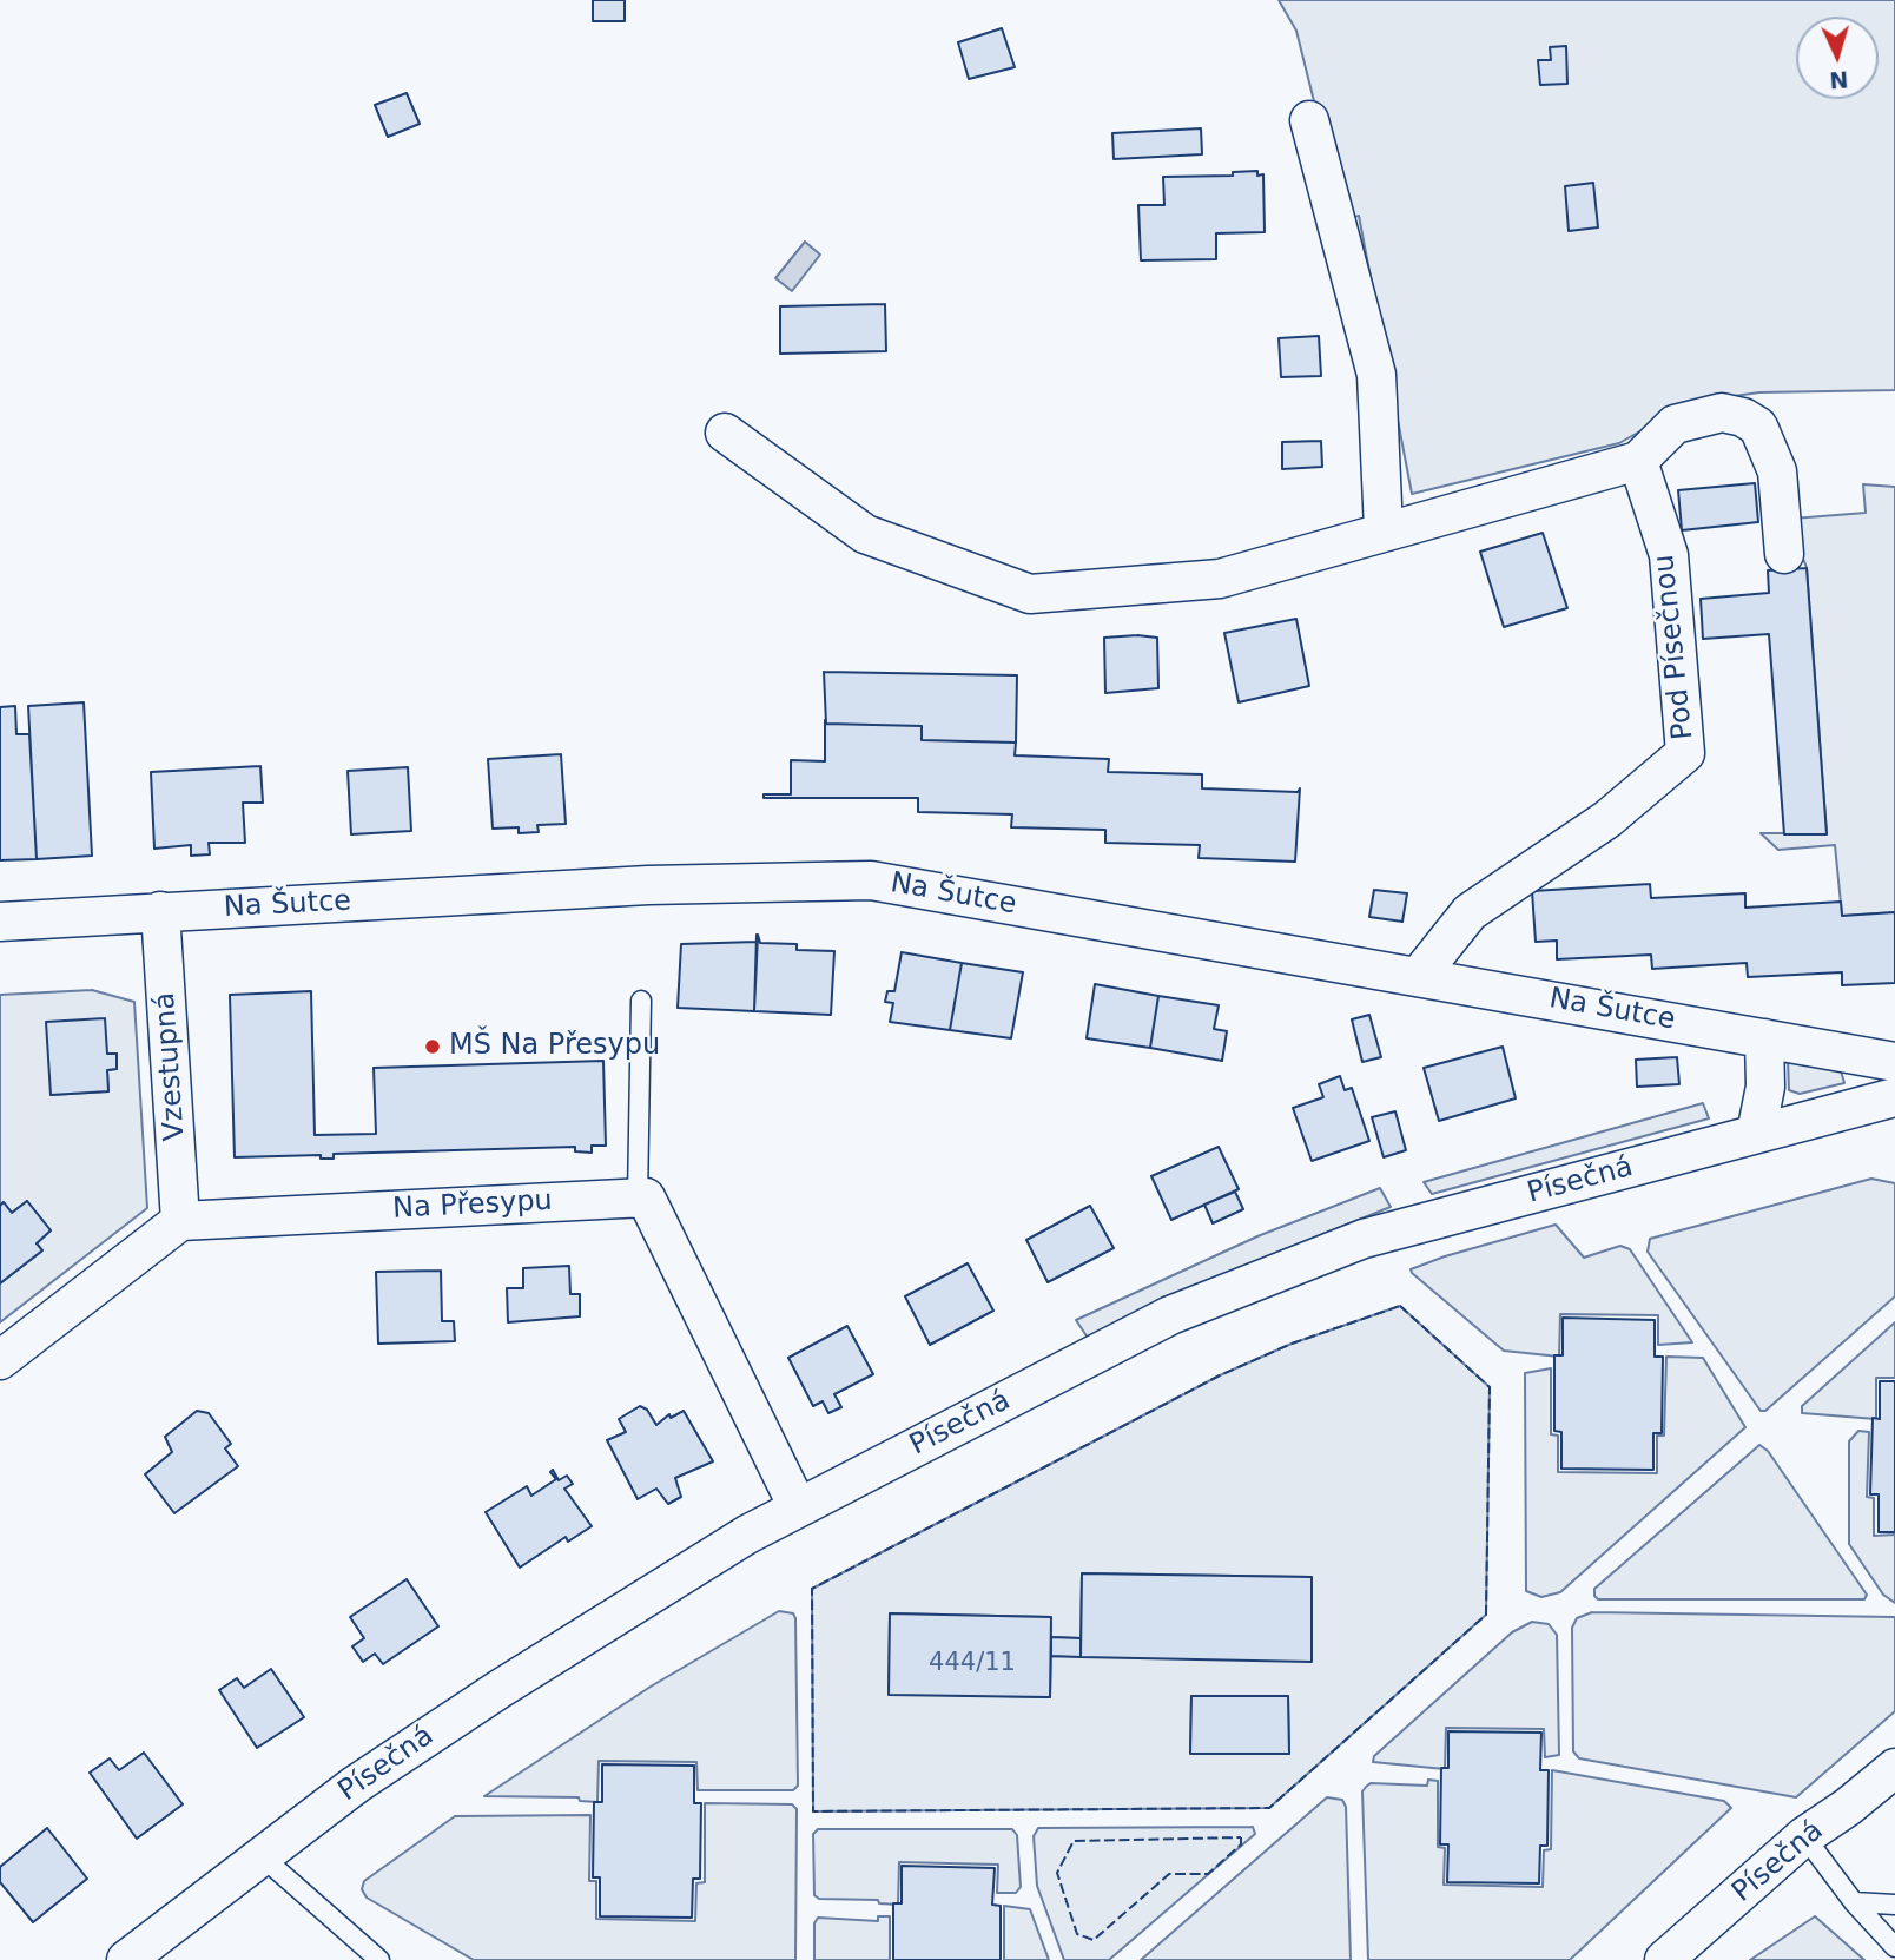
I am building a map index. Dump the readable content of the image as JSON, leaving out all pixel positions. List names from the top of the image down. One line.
{"streets":{"street":["Pod Písečnou","Na Šutce","Vzestupná","Písečná","Na Přesypu"]},"crossings":[["Pod Písečnou","Na Šutce"],["Na Šutce","Vzestupná"],["Vzestupná","Na Přesypu"]],"places":["MŠ Na Přesypu"],"house_numbers":["444/11"],"north":"bottom"}
